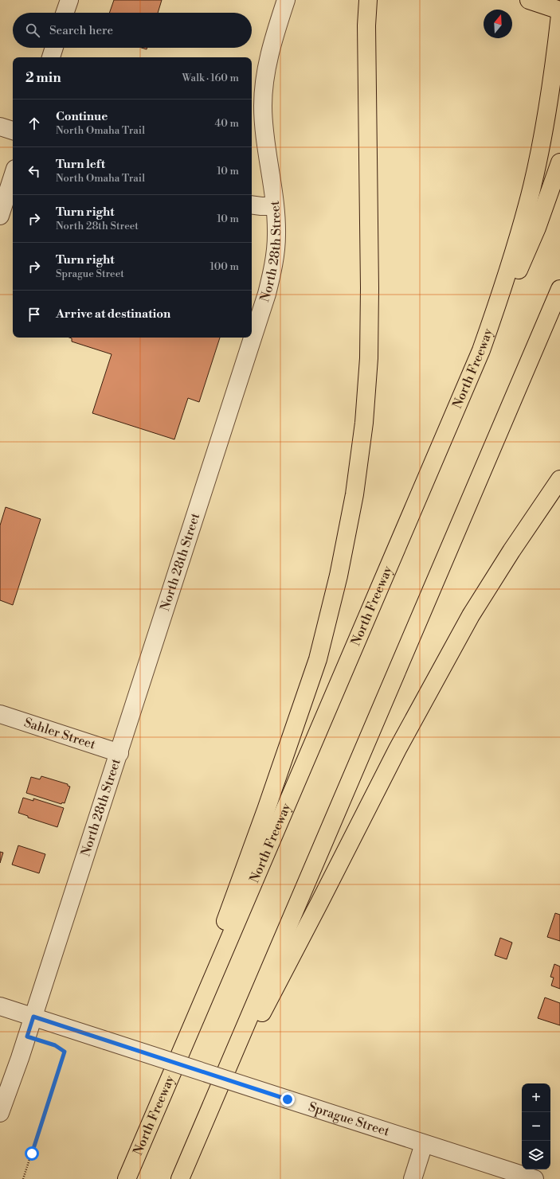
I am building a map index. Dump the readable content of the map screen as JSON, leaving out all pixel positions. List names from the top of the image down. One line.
{"streets":{"main road":["North Freeway"],"street":["North 28th Street","Sahler Street","Sprague Street"]},"crossings":[["North 28th Street","Sahler Street"],["North 28th Street","Sprague Street"]],"north":"top","page":{"search":"Search here","heading":["2 min","Walk · 160 m"],"list":[["Continue","North Omaha Trail","40 m"],["Turn left","North Omaha Trail","10 m"],["Turn right","North 28th Street","10 m"],["Turn right","Sprague Street","100 m"],"Arrive at destination"],"map_buttons":["+","−"]}}
